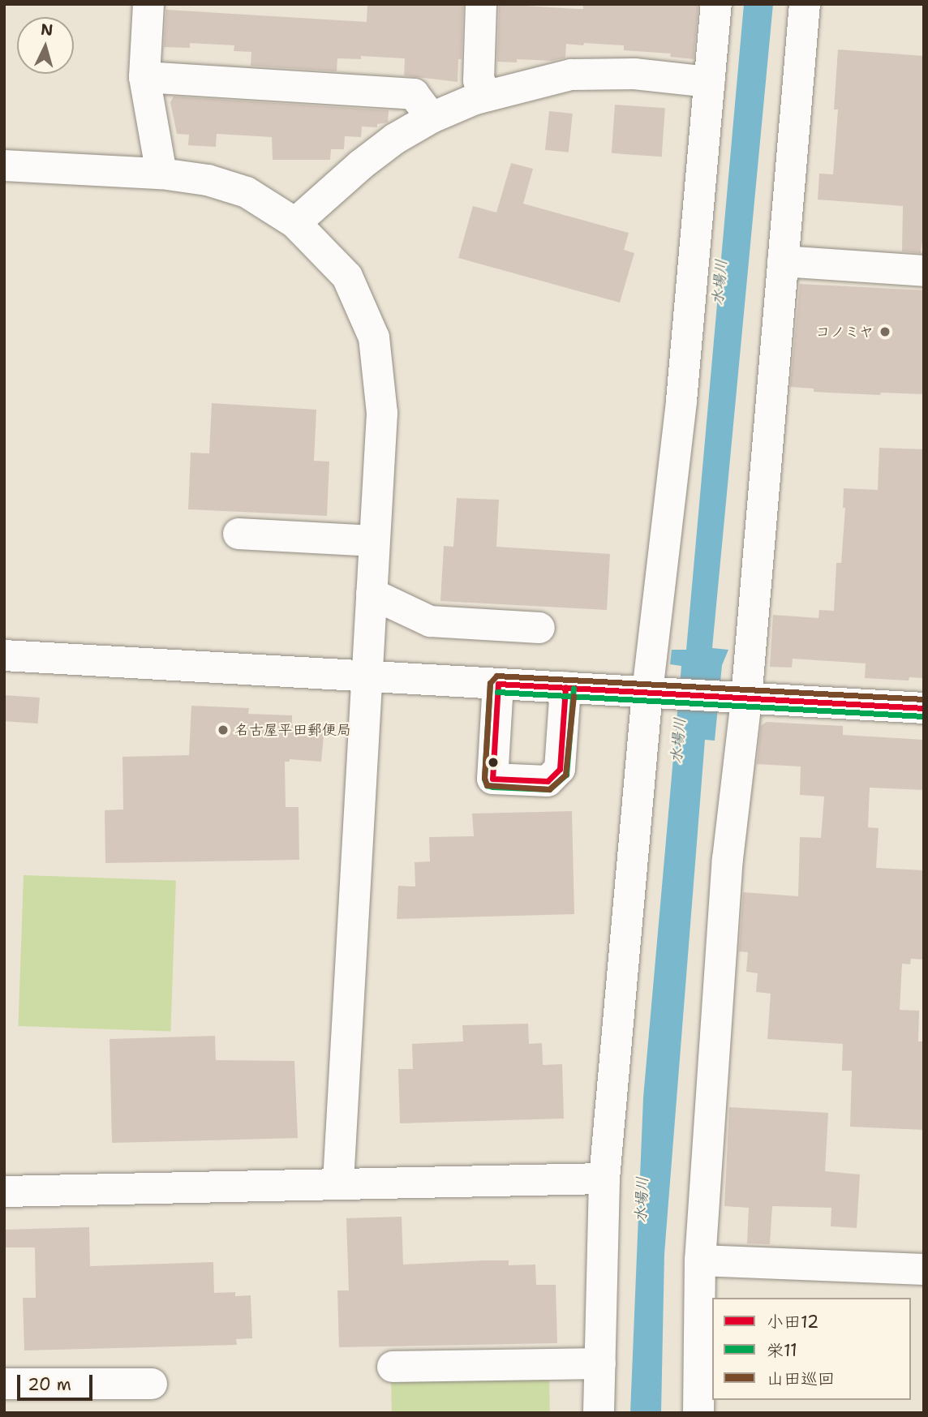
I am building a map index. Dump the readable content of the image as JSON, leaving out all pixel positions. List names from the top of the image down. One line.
{"water":["水場川"],"places":["コノミヤ","名古屋平田郵便局"],"lines":["transit line 山田巡回","transit line 栄11","transit line 小田12"],"legend":["小田12","栄11","山田巡回"],"scale_bar":"20 m","north":"top"}
